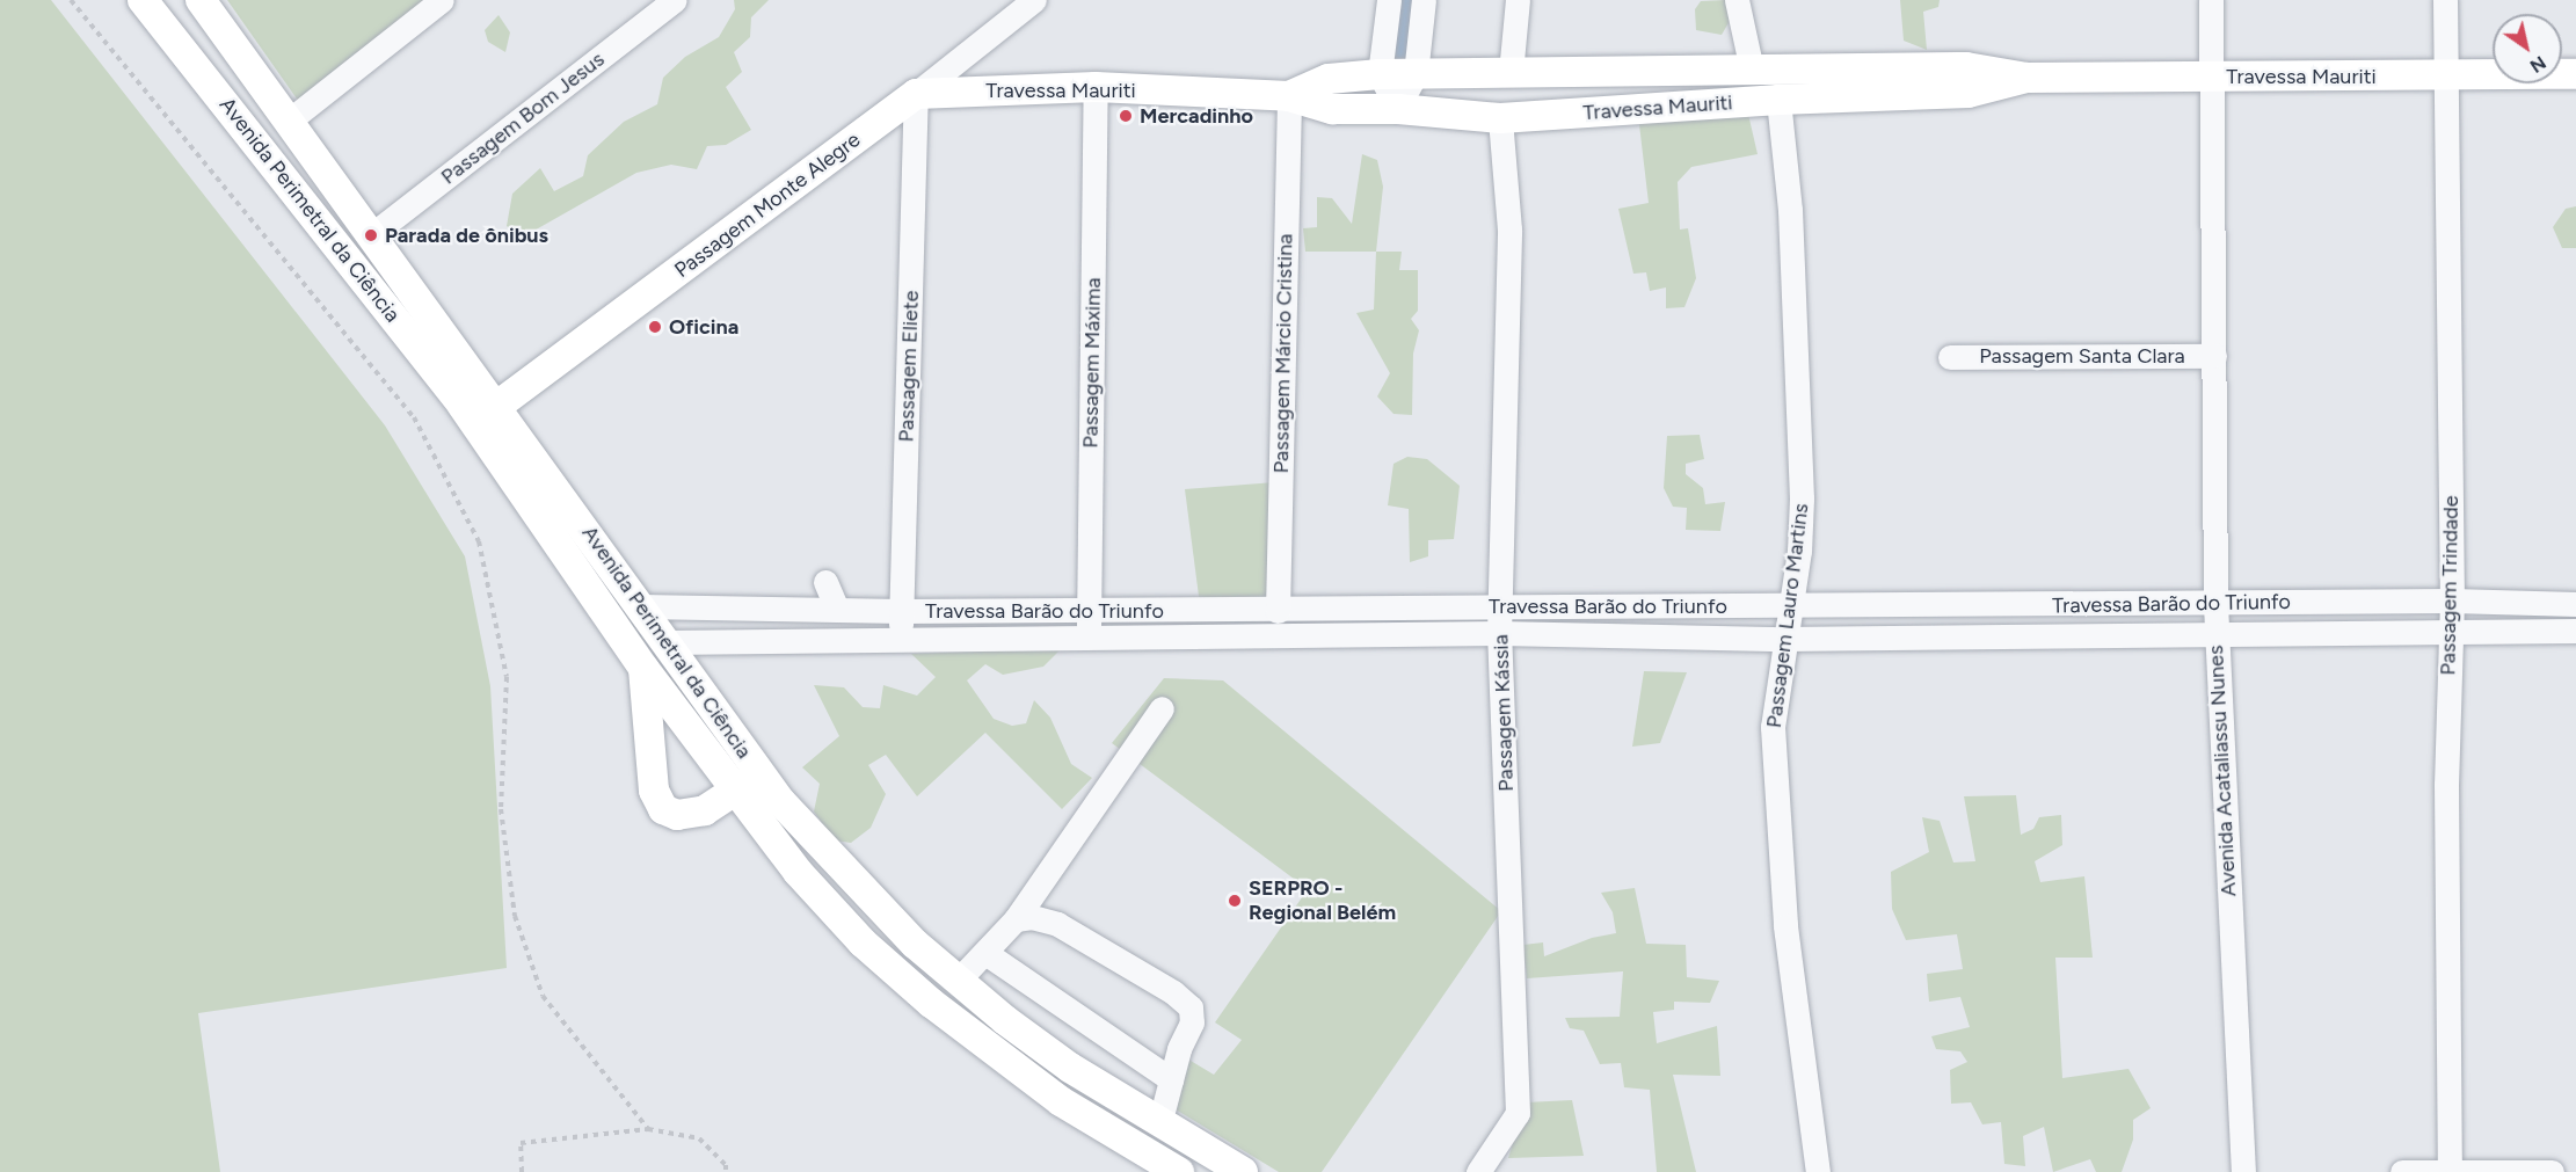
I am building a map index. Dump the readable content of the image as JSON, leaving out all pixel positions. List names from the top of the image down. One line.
{"streets":{"main road":["Travessa Mauriti","Passagem Monte Alegre","Avenida Perimetral da Ciência"],"street":["Passagem Bom Jesus","Passagem Márcio Cristina","Passagem Santa Clara","Passagem Máxima","Passagem Eliete","Passagem Trindade","Travessa Barão do Triunfo","Passagem Lauro Martins","Passagem Kássia","Avenida Acataliassu Nunes"]},"crossings":[["Travessa Mauriti","Passagem Monte Alegre"],["Travessa Mauriti","Passagem Márcio Cristina"],["Travessa Mauriti","Passagem Máxima"],["Travessa Mauriti","Passagem Eliete"],["Travessa Mauriti","Passagem Trindade"],["Travessa Mauriti","Passagem Lauro Martins"],["Travessa Mauriti","Passagem Kássia"],["Travessa Mauriti","Avenida Acataliassu Nunes"],["Passagem Bom Jesus","Avenida Perimetral da Ciência"],["Passagem Monte Alegre","Avenida Perimetral da Ciência"],["Passagem Monte Alegre","Passagem Eliete"],["Avenida Perimetral da Ciência","Travessa Barão do Triunfo"],["Passagem Márcio Cristina","Travessa Barão do Triunfo"],["Passagem Santa Clara","Avenida Acataliassu Nunes"],["Passagem Máxima","Travessa Barão do Triunfo"],["Passagem Eliete","Travessa Barão do Triunfo"],["Passagem Trindade","Travessa Barão do Triunfo"],["Travessa Barão do Triunfo","Passagem Lauro Martins"],["Travessa Barão do Triunfo","Passagem Kássia"],["Travessa Barão do Triunfo","Avenida Acataliassu Nunes"]],"places":["Mercadinho","Parada de ônibus","Oficina","SERPRO - Regional Belém"],"north":"bottom right"}
